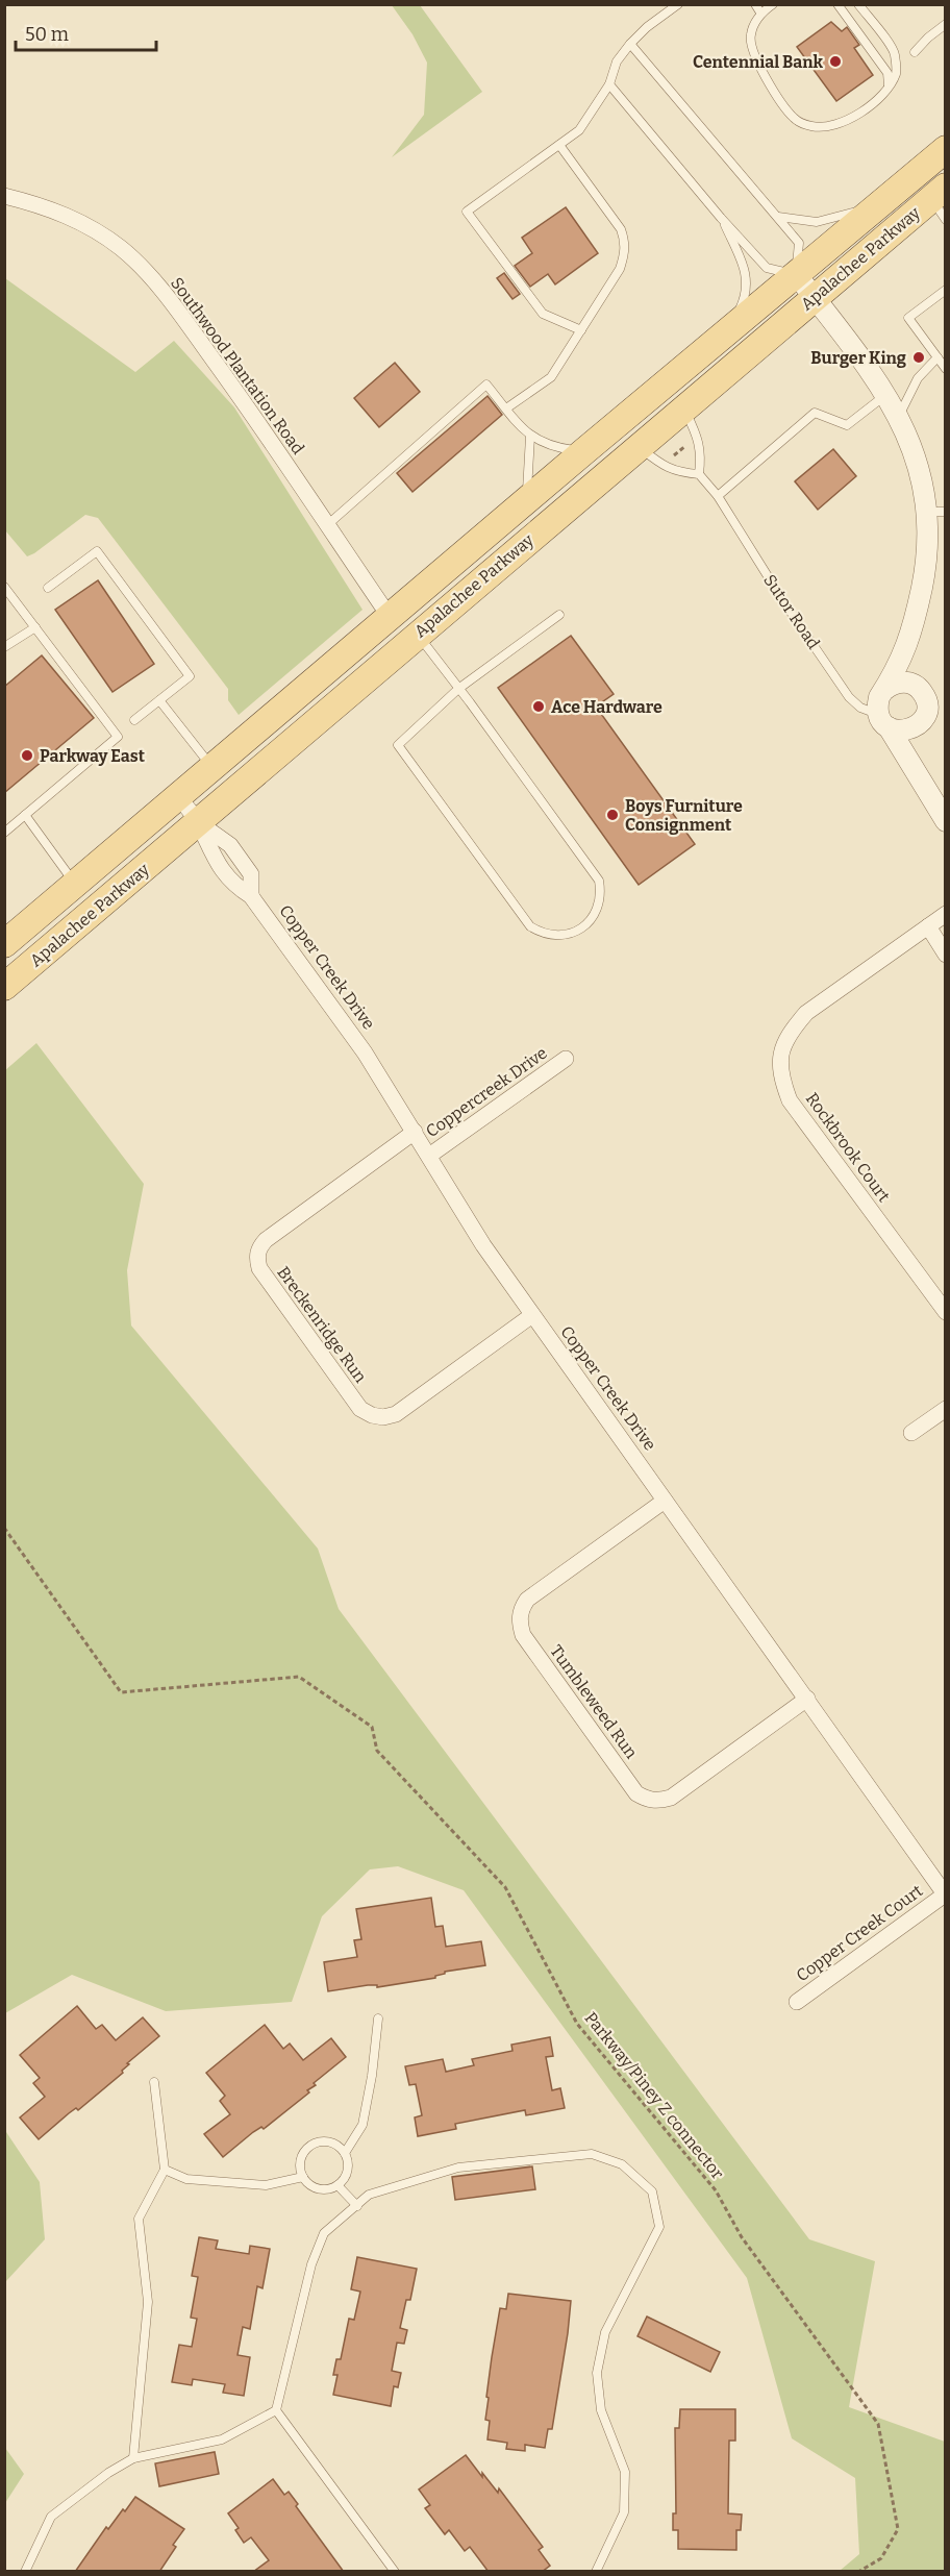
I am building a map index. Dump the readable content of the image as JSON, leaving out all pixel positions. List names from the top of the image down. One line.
{"streets":{"main road":["Apalachee Parkway"],"street":["Southwood Plantation Road","Copper Creek Drive","Coppercreek Drive","Rockbrook Court","Breckenridge Run","Tumbleweed Run","Copper Creek Court"],"lane":["Sutor Road"],"path":["Parkway/Piney Z connector"]},"crossings":[["Apalachee Parkway","Southwood Plantation Road"],["Apalachee Parkway","Copper Creek Drive"],["Copper Creek Drive","Coppercreek Drive"],["Copper Creek Drive","Breckenridge Run"],["Copper Creek Drive","Tumbleweed Run"],["Copper Creek Drive","Copper Creek Court"]],"places":["Centennial Bank","Burger King","Ace Hardware","Parkway East","Boys Furniture Consignment"],"scale_bar":"50 m"}
